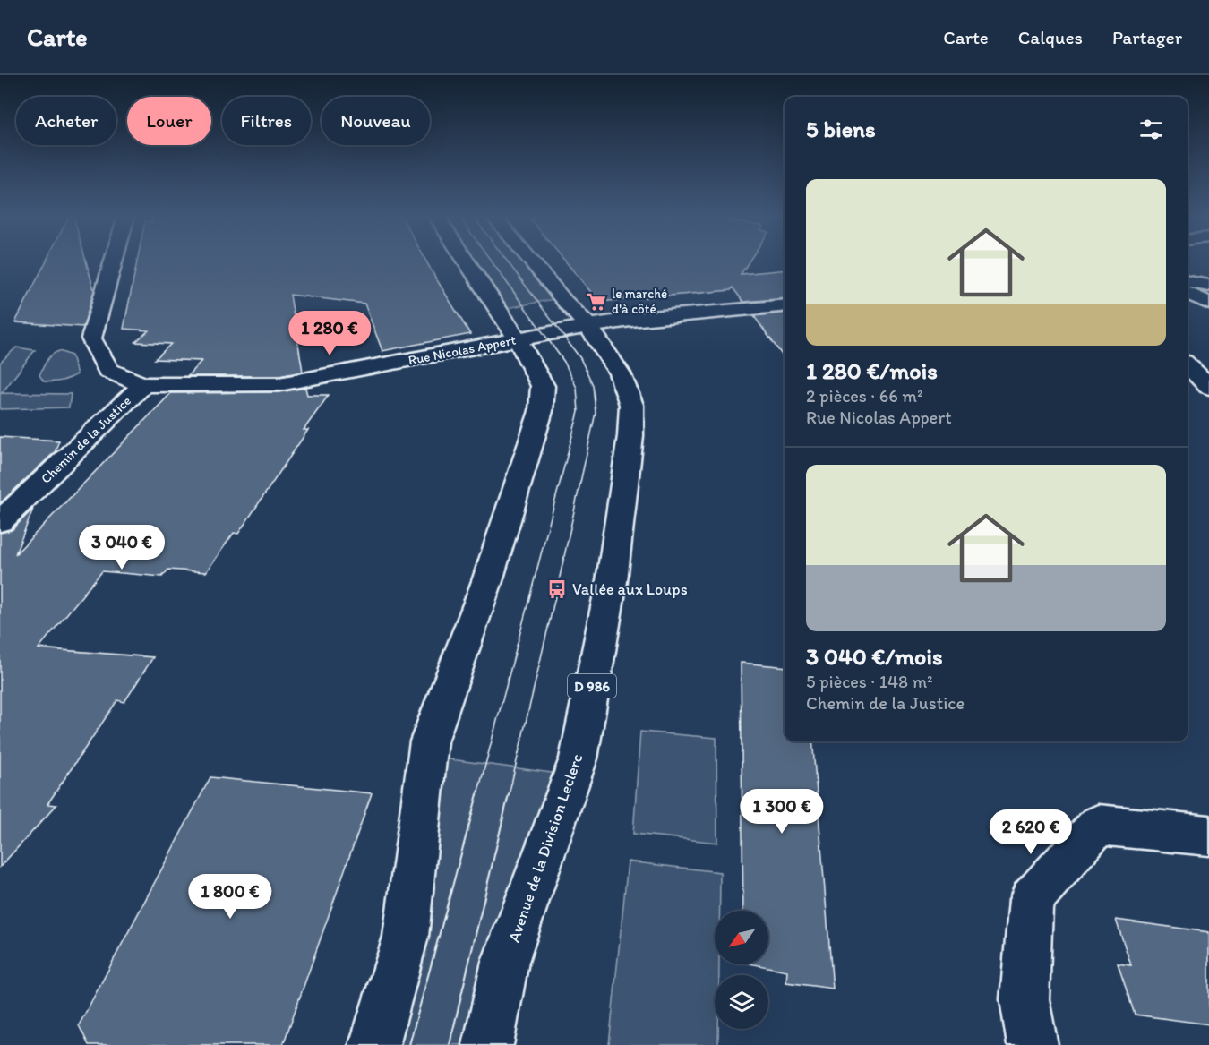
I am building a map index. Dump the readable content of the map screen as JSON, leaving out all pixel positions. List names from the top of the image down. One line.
{"streets":{"main road":["Rue Nicolas Appert","Chemin de la Justice","D 986","Avenue de la Division Leclerc"]},"crossings":[["Rue Nicolas Appert","Chemin de la Justice"],["Rue Nicolas Appert","Avenue de la Division Leclerc"]],"places":{"supermarket":["le marché d'à côté"],"bus stop":["Vallée aux Loups"]},"north":"bottom left","page":{"header":"Carte","nav":["Carte","Calques","Partager"],"chip":["Acheter","Louer","Filtres","Nouveau"],"heading":"5 biens","list":[{"name":"1 280 €/mois","note":"2 pièces · 66 m² · Rue Nicolas Appert"},{"name":"3 040 €/mois","note":"5 pièces · 148 m² · Chemin de la Justice"}],"price":["1 280 €","3 040 €","1 300 €","2 620 €","1 800 €"]}}
